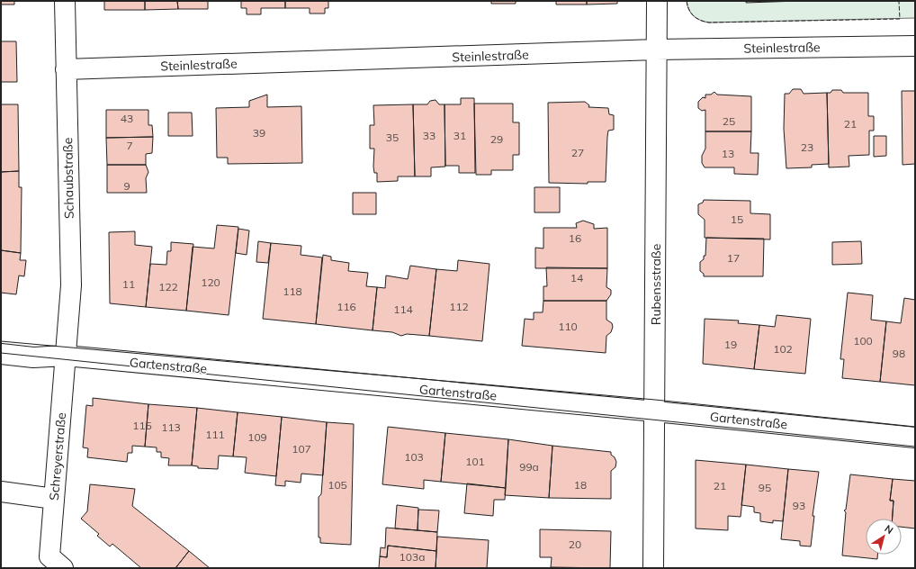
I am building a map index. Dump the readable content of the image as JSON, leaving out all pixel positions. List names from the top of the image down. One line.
{"streets":{"street":["Steinlestraße","Schaubstraße","Rubensstraße","Gartenstraße","Schreyerstraße"]},"crossings":[["Steinlestraße","Schaubstraße"],["Steinlestraße","Rubensstraße"],["Schaubstraße","Gartenstraße"],["Schaubstraße","Schreyerstraße"],["Rubensstraße","Gartenstraße"],["Gartenstraße","Schreyerstraße"]],"house_numbers":["43","25","21","39","33","31","35","29","7","23","27","13","9","15","16","17","14","120","11","122","118","116","112","114","110","100","19","102","98","115","113","111","109","107","103","101","99a","105","18","21","95","93","20","103a"],"north":"top right"}
